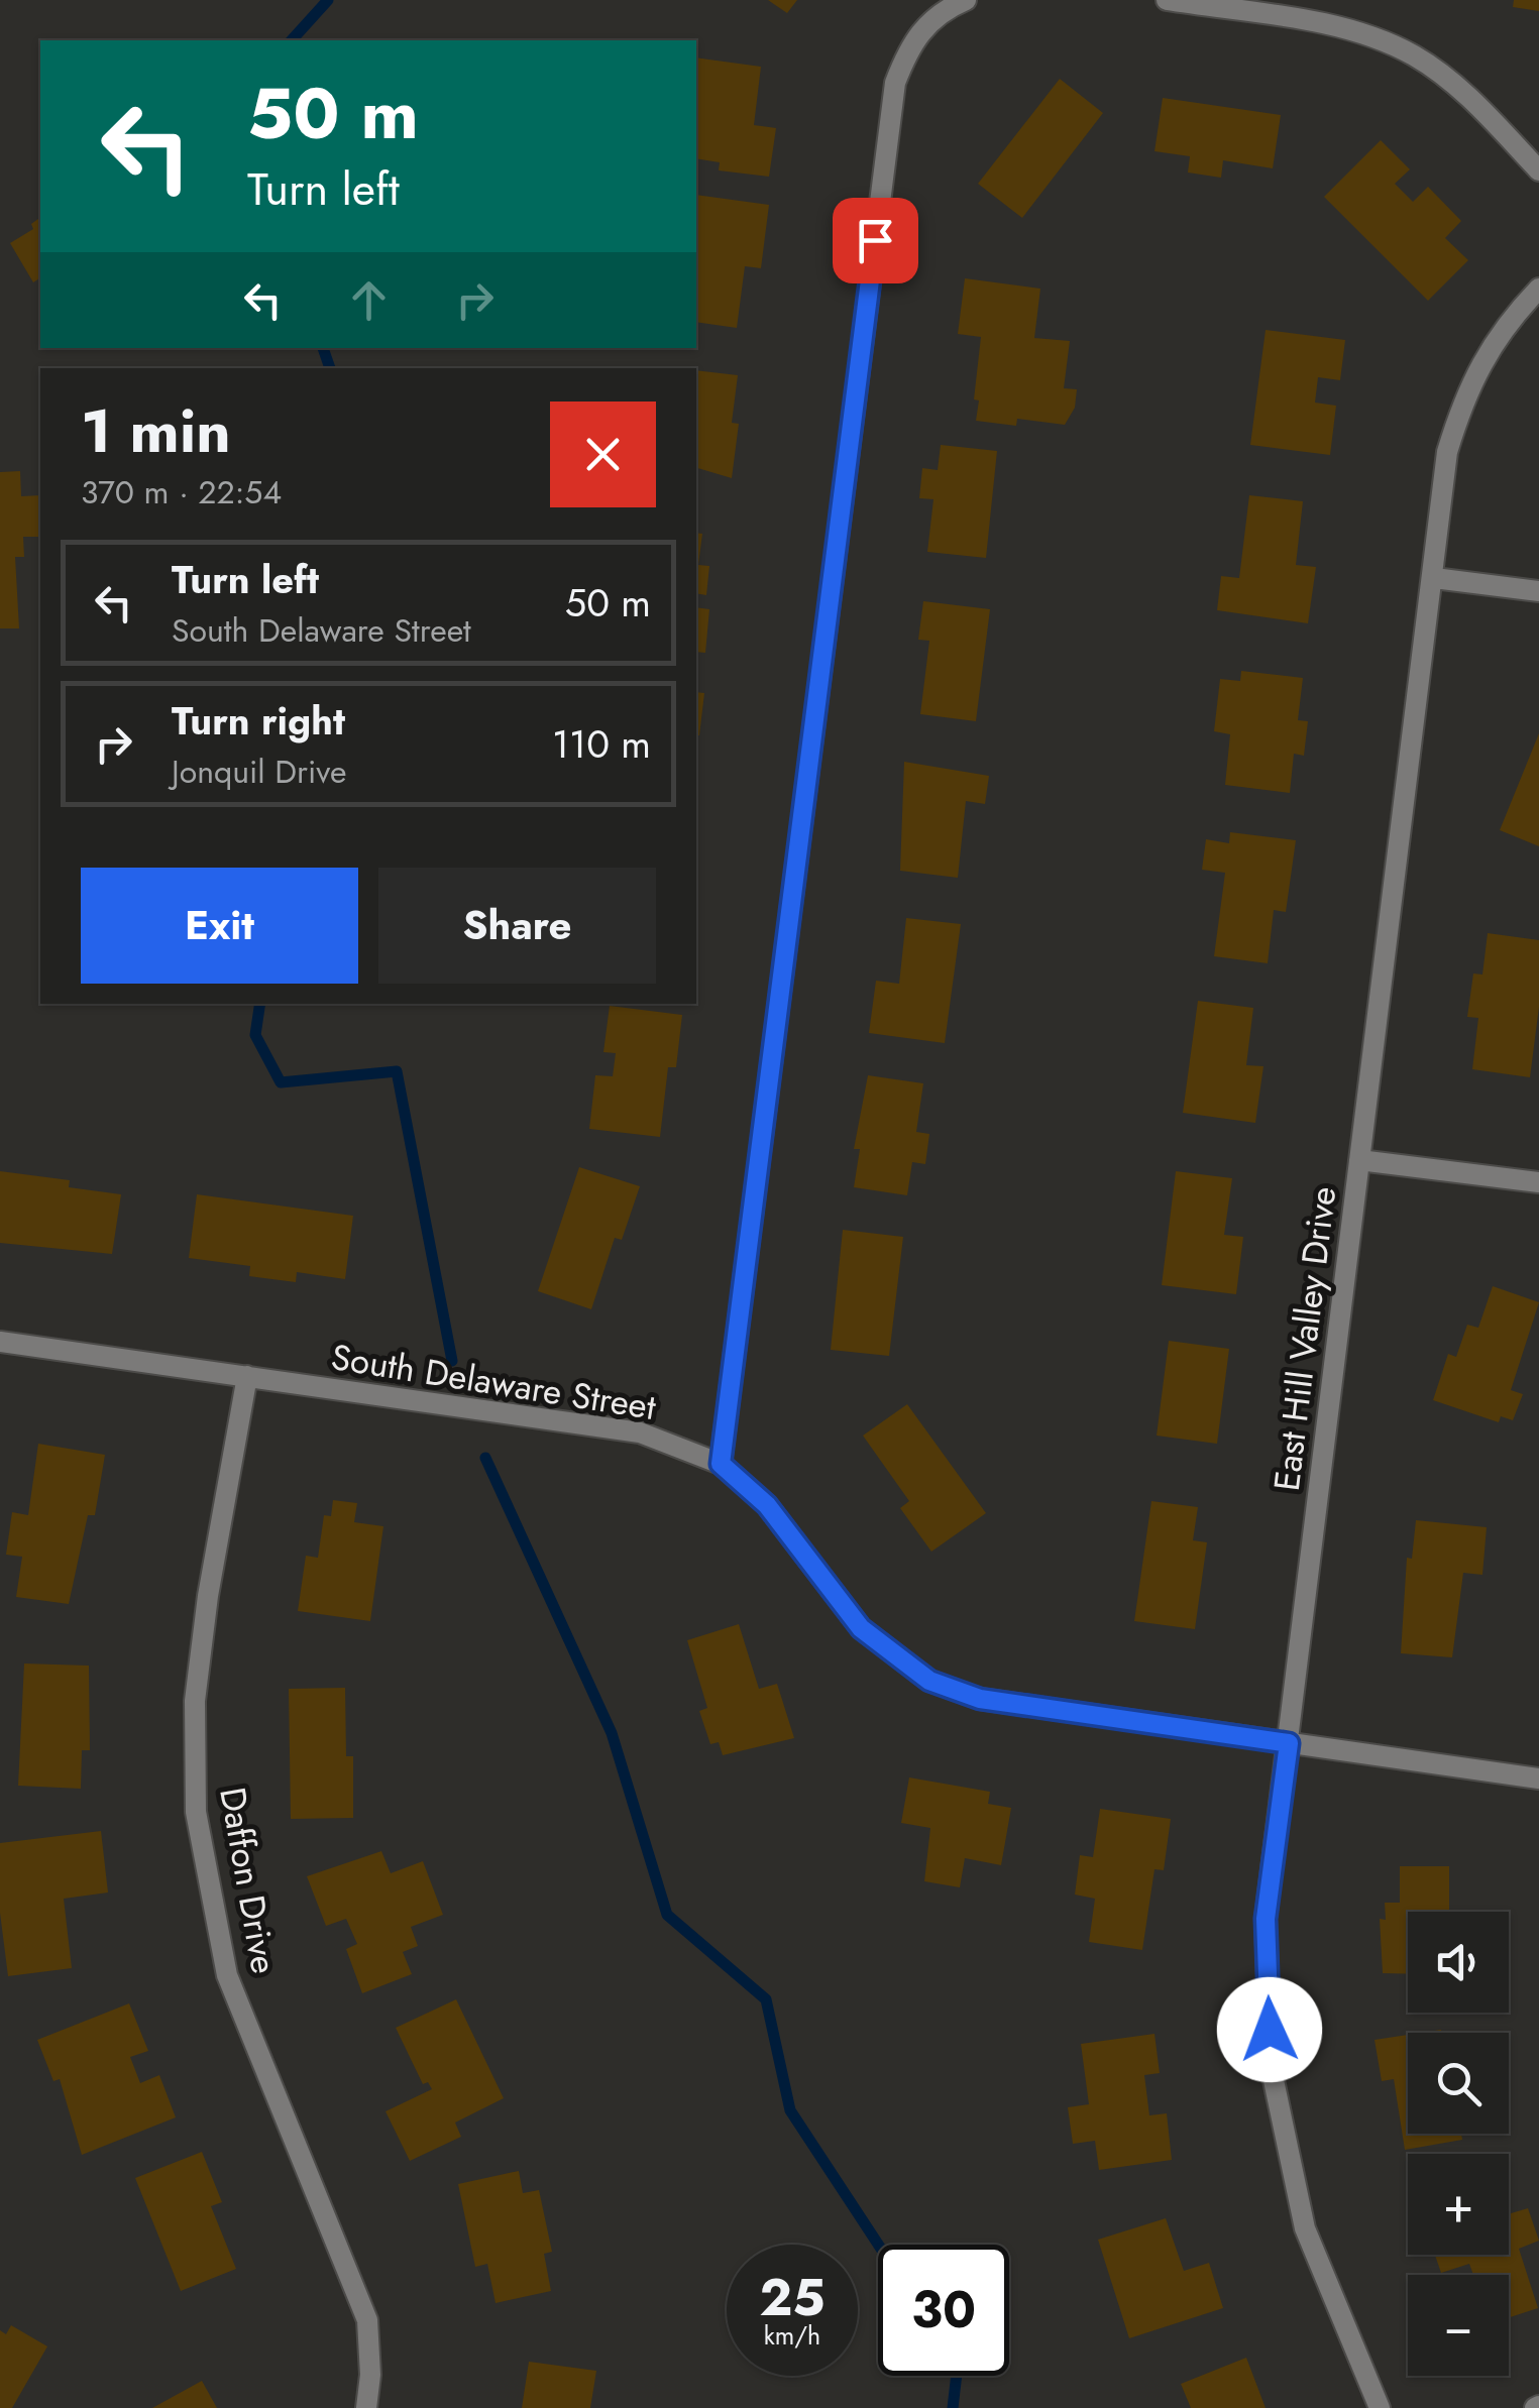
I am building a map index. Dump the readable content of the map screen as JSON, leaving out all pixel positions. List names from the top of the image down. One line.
{"streets":{"street":["East Hill Valley Drive","South Delaware Street","Daffon Drive"]},"crossings":[["East Hill Valley Drive","South Delaware Street"],["South Delaware Street","Daffon Drive"]],"page":{"turn":["50 m","Turn left"],"heading":["1 min","370 m · 22:54"],"list":[{"name":"Turn left","note":"South Delaware Street","value":"50 m"},{"name":"Turn right","note":"Jonquil Drive","value":"110 m"}],"buttons":["Exit","Share"],"map_buttons":["+","−"],"speed":"25 km/h","limit":"30"}}
